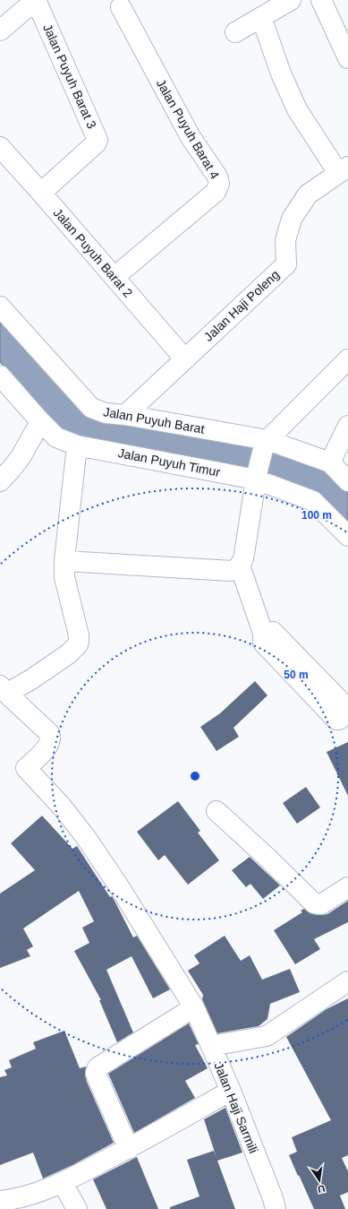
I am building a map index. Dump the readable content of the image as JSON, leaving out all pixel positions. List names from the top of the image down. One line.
{"streets":{"street":["Jalan Puyuh Barat 3","Jalan Puyuh Barat 4","Jalan Puyuh Barat 2","Jalan Haji Poleng","Jalan Puyuh Barat","Jalan Puyuh Timur","Jalan Haji Sarmili"]},"crossings":[["Jalan Puyuh Barat 3","Jalan Puyuh Barat 2"],["Jalan Puyuh Barat 4","Jalan Puyuh Barat 2"],["Jalan Puyuh Barat 2","Jalan Haji Poleng"],["Jalan Haji Poleng","Jalan Puyuh Barat"]],"north":"bottom","rings":["100 m","50 m"]}
